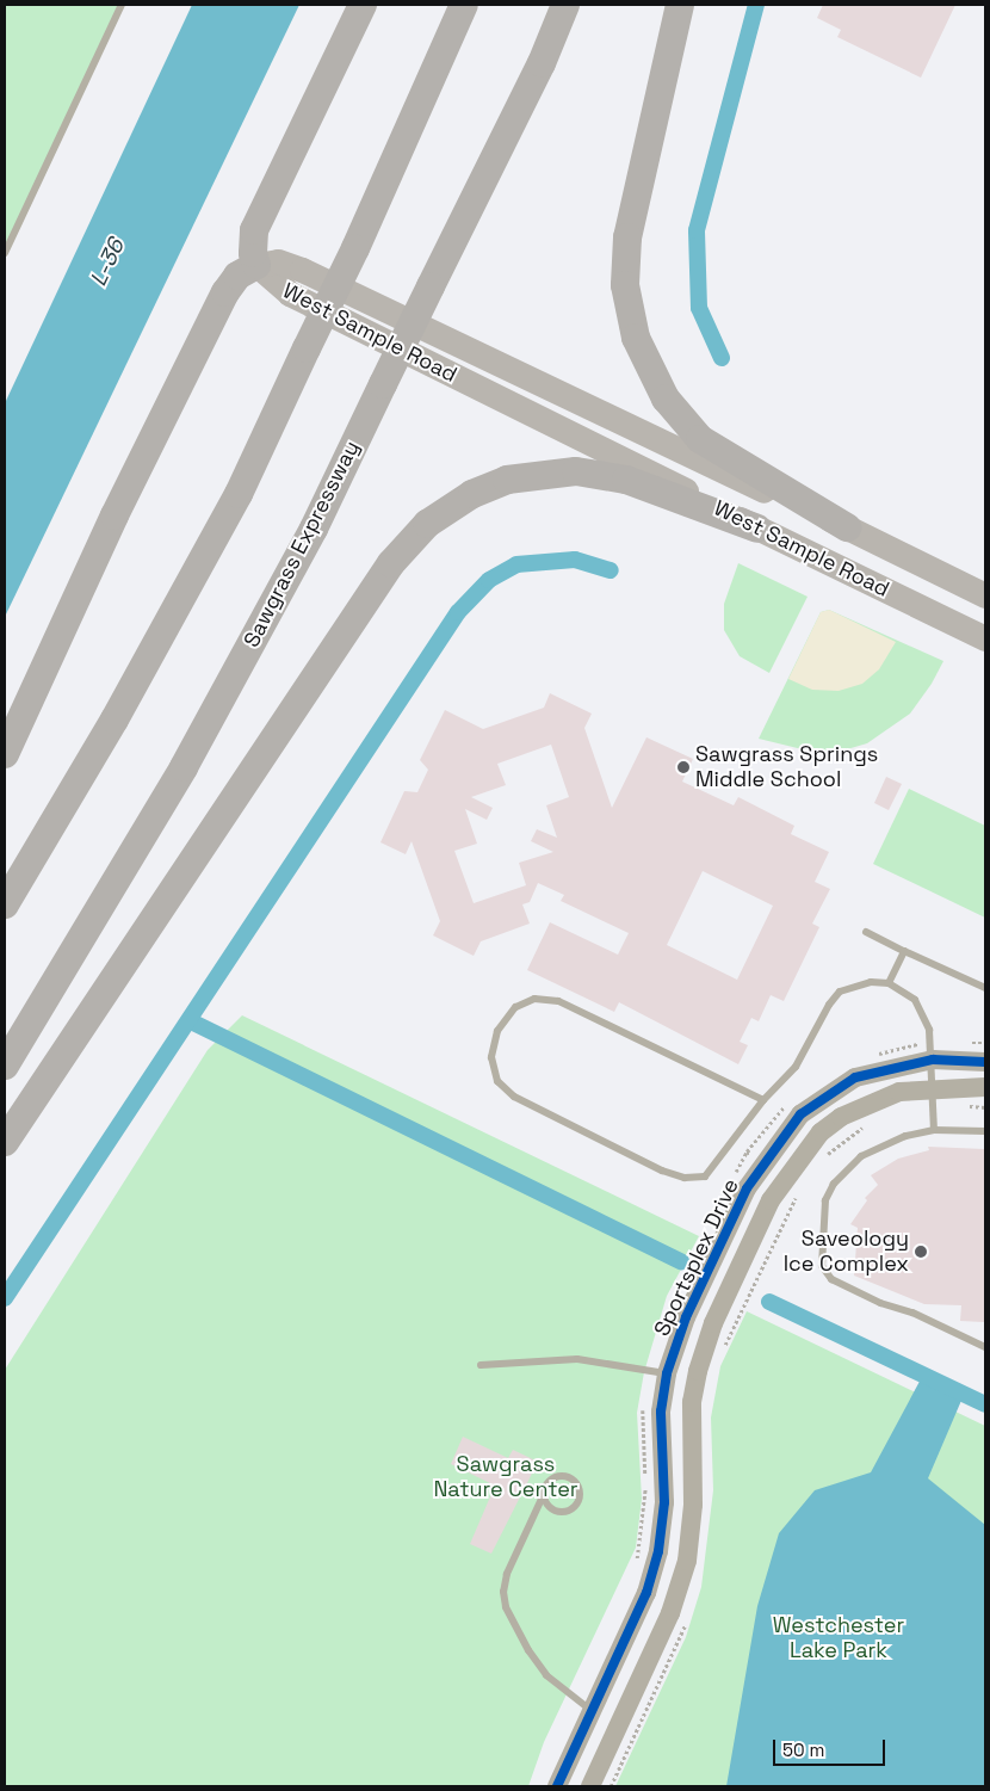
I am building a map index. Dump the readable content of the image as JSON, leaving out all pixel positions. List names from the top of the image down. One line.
{"streets":{"highway":["Sawgrass Expressway"],"main road":["West Sample Road"],"street":["Sportsplex Drive"]},"water":["L-36"],"parks":["Sawgrass Nature Center","Westchester Lake Park"],"places":["Sawgrass Springs Middle School","Saveology Ice Complex"],"scale_bar":"50 m"}
